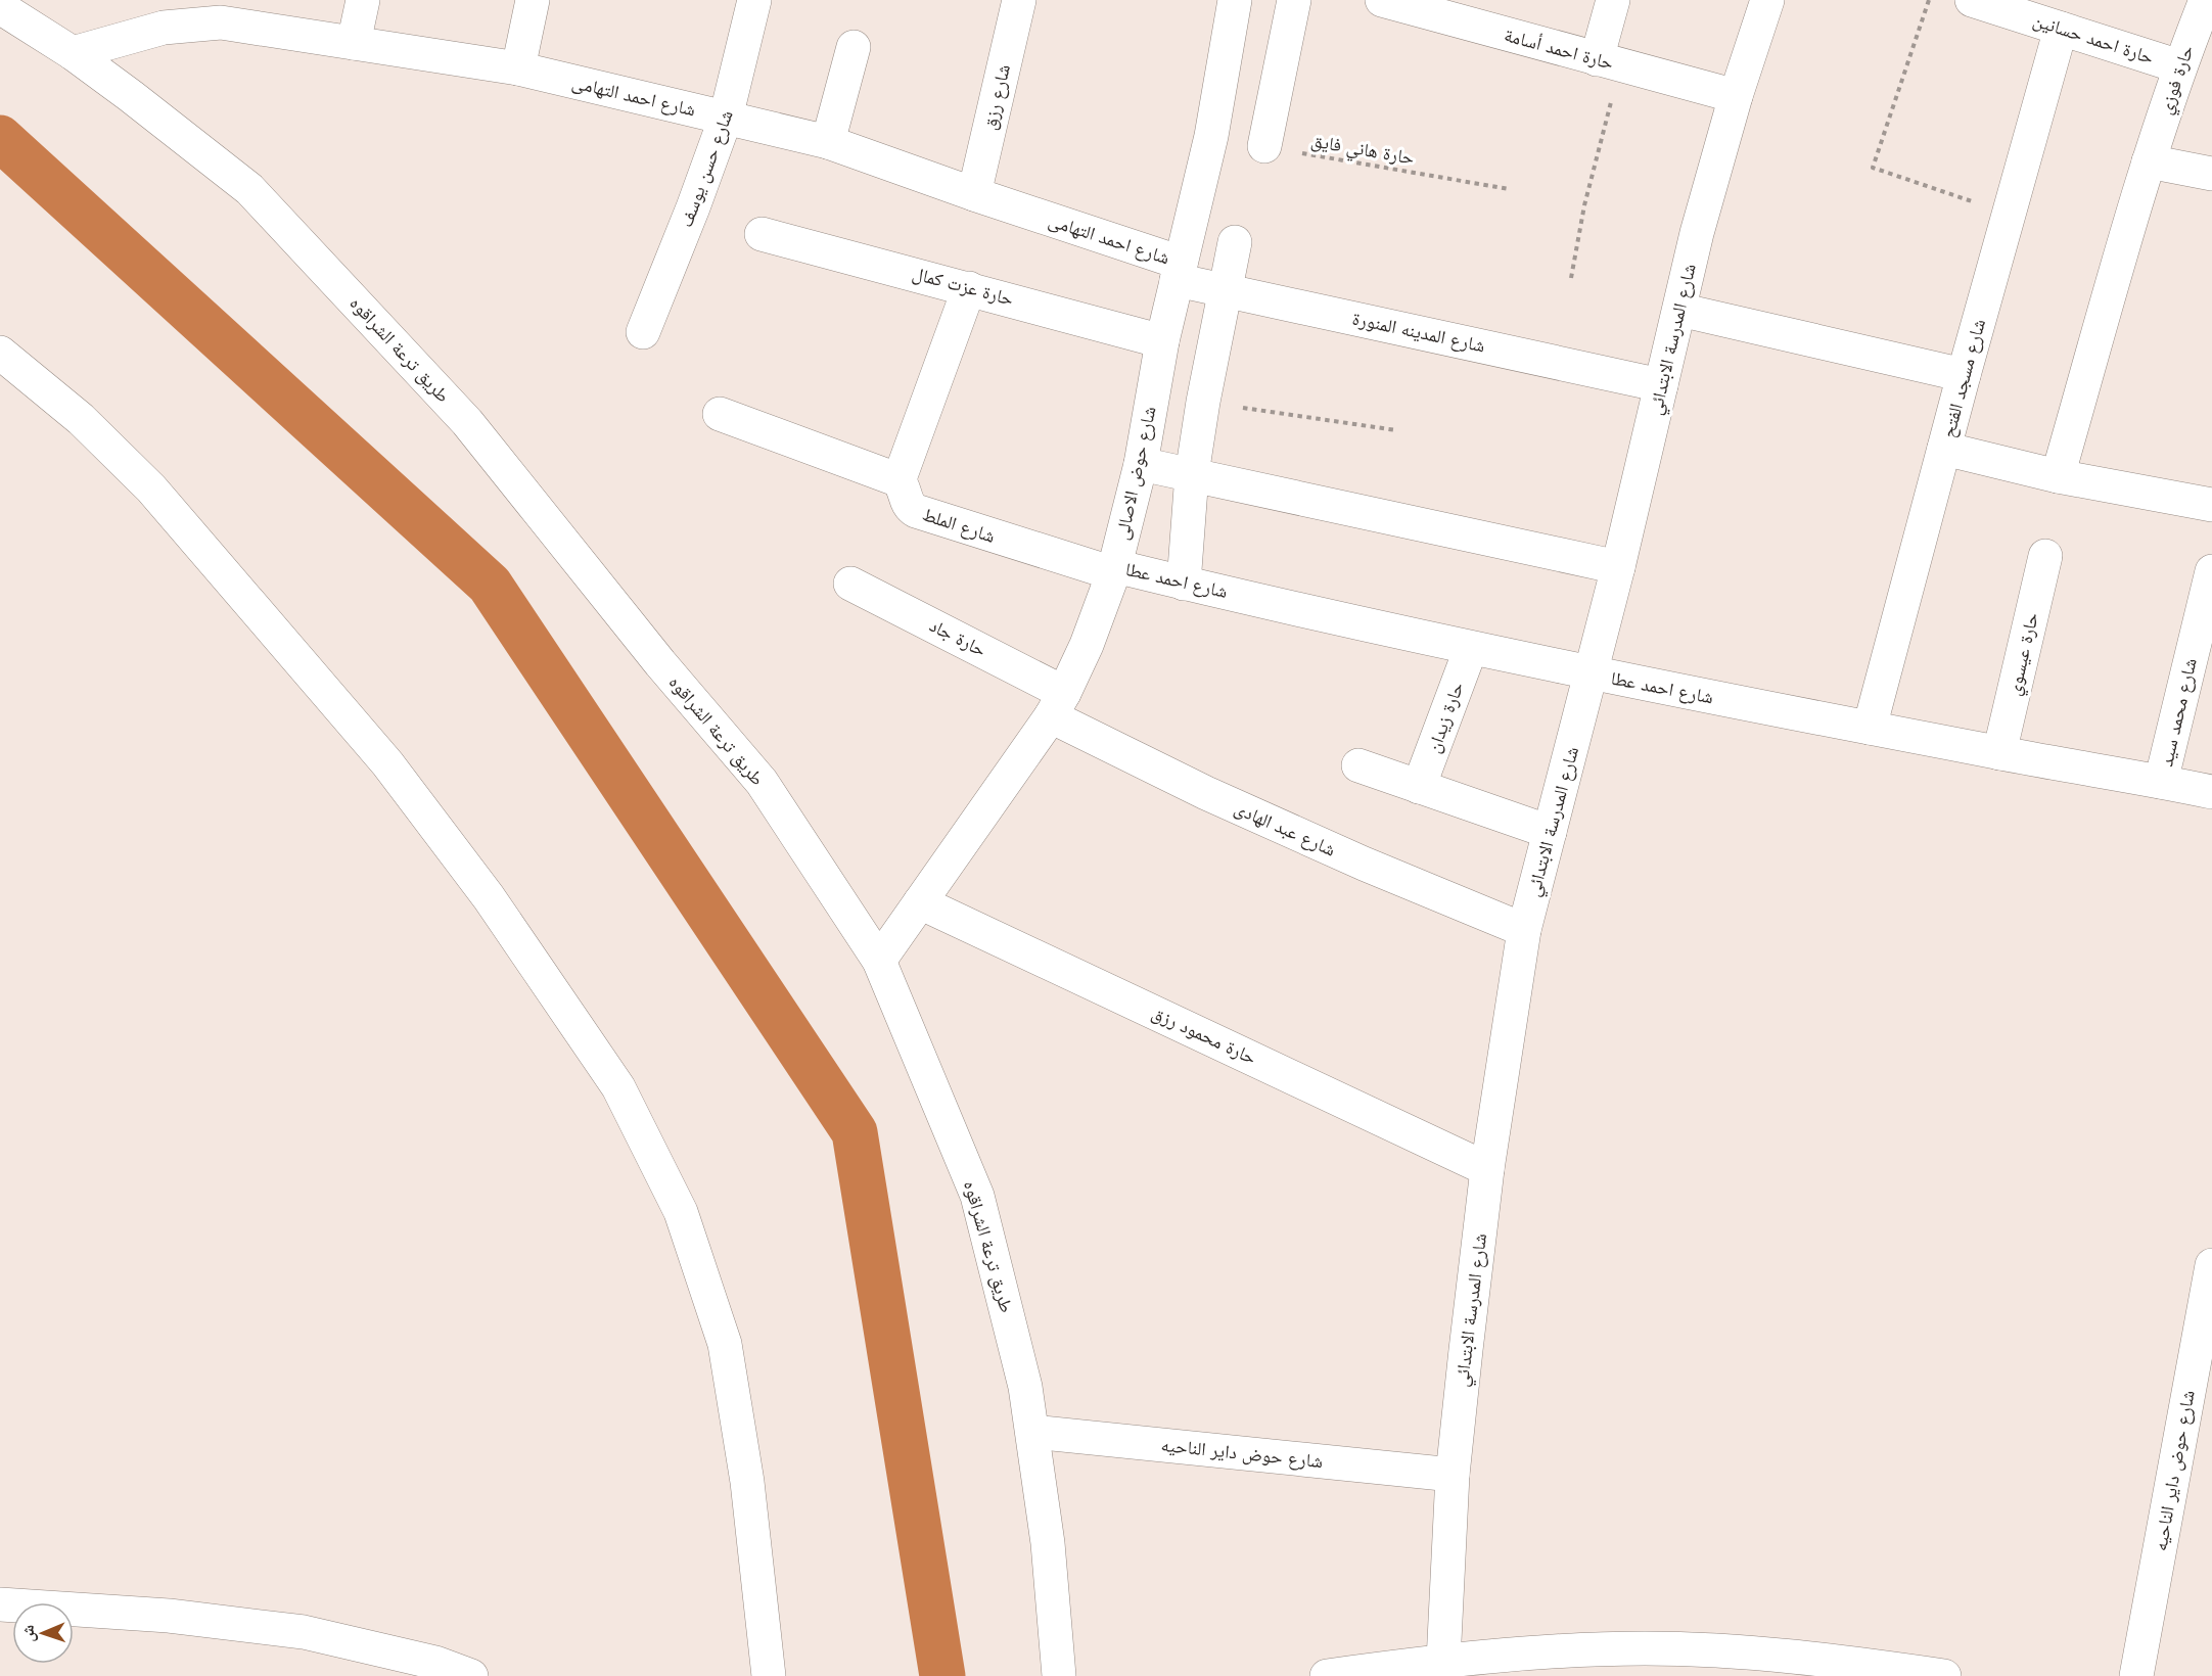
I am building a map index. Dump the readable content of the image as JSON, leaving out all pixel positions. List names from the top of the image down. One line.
{"streets":{"street":["حارة احمد حسانين","حارة احمد أسامة","حارة فوزي","شارع احمد التهامى","شارع رزق","شارع حسن يوسف","حارة عزت كمال","شارع المدينه المنورة","شارع المدرسة الابتدائي","طريق ترعة الشراقوه","شارع مسجد الفتح","شارع حوض الاصالى","شارع الملط","شارع احمد عطا","حارة جاد","حارة عيسوي","شارع محمد سيد","حارة زيدان","شارع عبد الهادى","حارة محمود رزق","شارع حوض داير الناحيه"],"path":["حارة هاني فايق"]},"crossings":[["حارة احمد حسانين","حارة فوزي"],["حارة احمد حسانين","شارع مسجد الفتح"],["حارة احمد أسامة","شارع المدرسة الابتدائي"],["شارع احمد التهامى","شارع رزق"],["شارع احمد التهامى","شارع حسن يوسف"],["شارع احمد التهامى","شارع المدينه المنورة"],["شارع احمد التهامى","طريق ترعة الشراقوه"],["شارع احمد التهامى","شارع حوض الاصالى"],["حارة عزت كمال","شارع حوض الاصالى"],["شارع المدينه المنورة","شارع المدرسة الابتدائي"],["شارع المدينه المنورة","شارع حوض الاصالى"],["شارع المدرسة الابتدائي","شارع احمد عطا"],["شارع المدرسة الابتدائي","شارع عبد الهادى"],["شارع المدرسة الابتدائي","حارة محمود رزق"],["شارع المدرسة الابتدائي","شارع حوض داير الناحيه"],["طريق ترعة الشراقوه","شارع حوض الاصالى"],["طريق ترعة الشراقوه","شارع حوض داير الناحيه"],["شارع مسجد الفتح","شارع احمد عطا"],["شارع حوض الاصالى","شارع الملط"],["شارع حوض الاصالى","شارع احمد عطا"],["شارع حوض الاصالى","حارة جاد"],["شارع حوض الاصالى","شارع عبد الهادى"],["شارع حوض الاصالى","حارة محمود رزق"],["شارع الملط","شارع احمد عطا"],["شارع احمد عطا","حارة عيسوي"],["شارع احمد عطا","شارع محمد سيد"],["شارع احمد عطا","حارة زيدان"],["حارة جاد","شارع عبد الهادى"]],"north":"left"}
